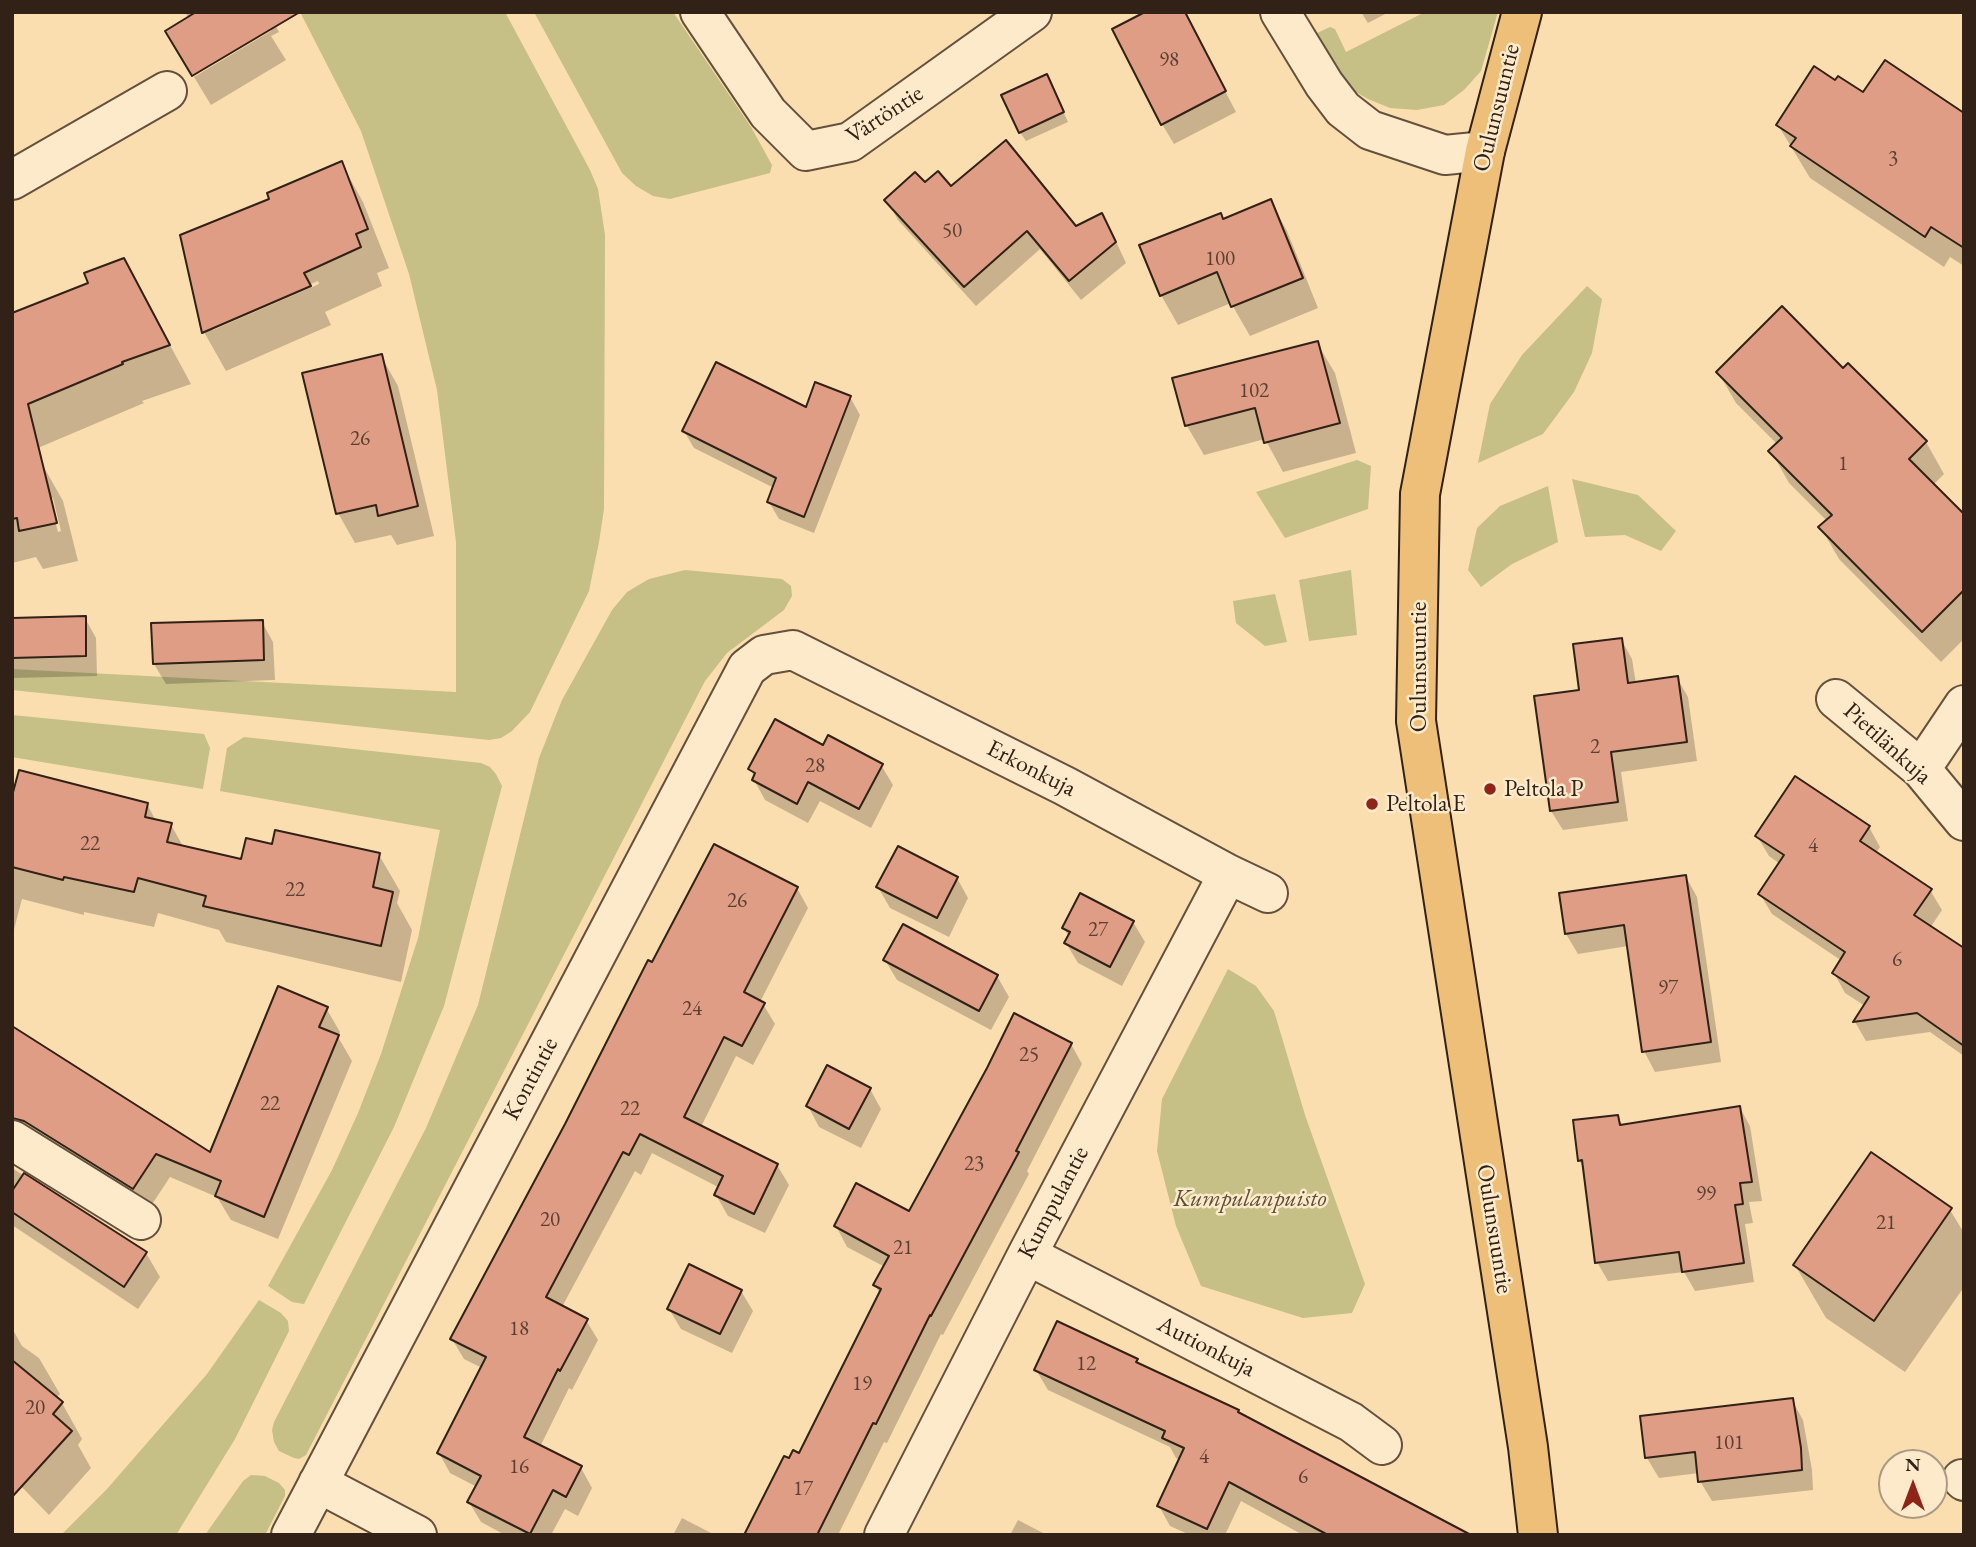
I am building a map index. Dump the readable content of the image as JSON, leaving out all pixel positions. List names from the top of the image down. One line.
{"streets":{"main road":["Oulunsuuntie"],"street":["Värtöntie","Pietilänkuja","Erkonkuja","Kontintie","Kumpulantie","Autionkuja"]},"crossings":[["Erkonkuja","Kontintie"],["Erkonkuja","Kumpulantie"],["Kumpulantie","Autionkuja"]],"parks":["Kumpulanpuisto"],"places":["Peltola P","Peltola E"],"house_numbers":["98","3","50","100","102","26","1","2","28","22","4","22","26","27","6","97","24","25","22","22","23","99","20","21","21","18","12","19","20","101","4","16","6","17"],"north":"top"}
